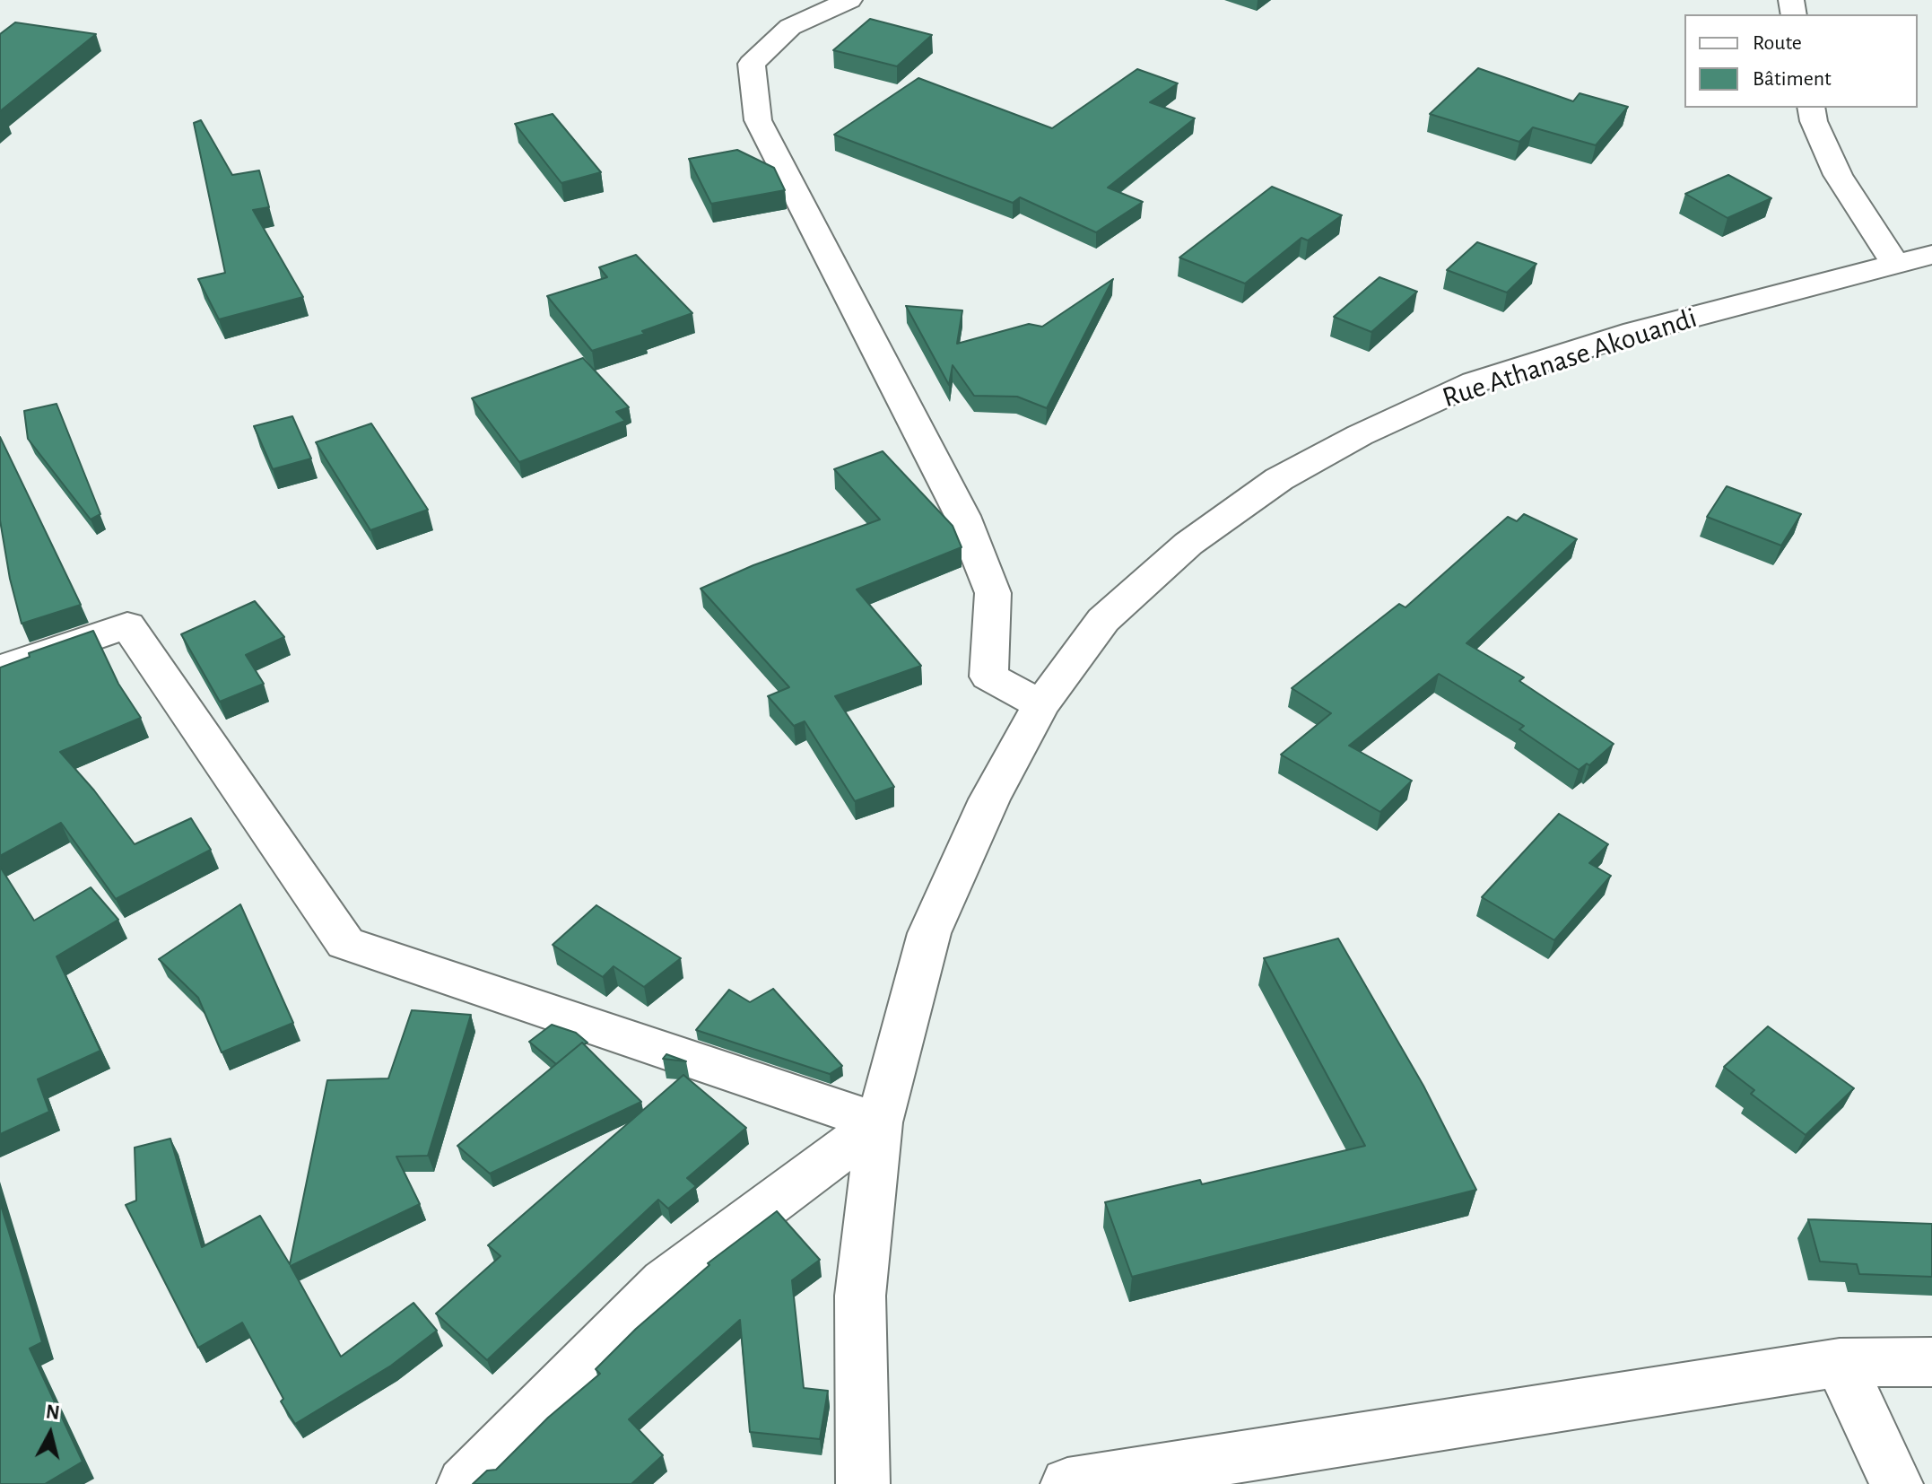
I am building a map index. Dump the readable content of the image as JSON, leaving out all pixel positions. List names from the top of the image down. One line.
{"streets":{"street":["Rue Athanase Akouandi"]},"legend":["Route","Bâtiment"],"north":"top"}
